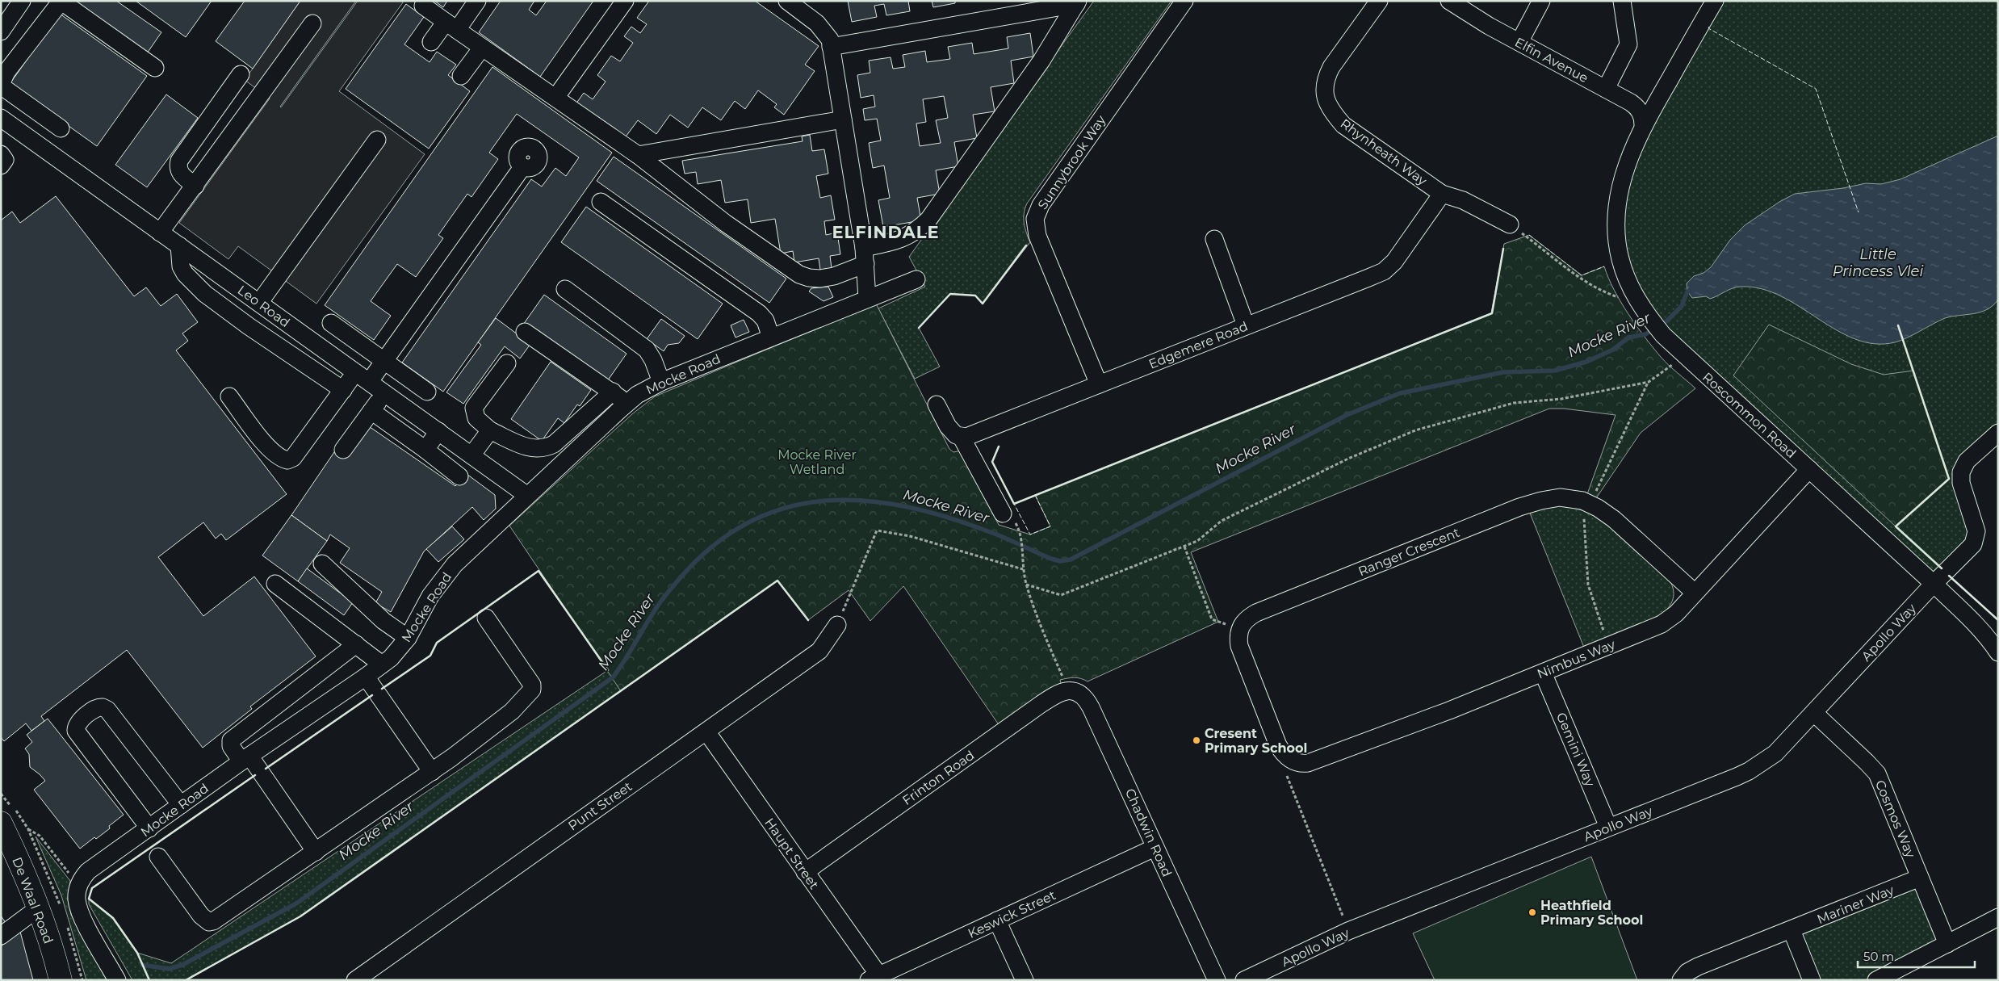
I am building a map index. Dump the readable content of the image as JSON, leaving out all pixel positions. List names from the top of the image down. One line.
{"streets":{"main road":["De Waal Road"],"street":["Elfin Avenue","Rhynheath Way","Sunnybrook Way","Leo Road","Edgemere Road","Mocke Road","Roscommon Road","Ranger Crescent","Apollo Way","Nimbus Way","Gemini Way","Frinton Road","Punt Street","Cosmos Way","Chadwin Road","Haupt Street","Mariner Way","Keswick Street"]},"crossings":[["Elfin Avenue","Roscommon Road"],["Rhynheath Way","Edgemere Road"],["Sunnybrook Way","Edgemere Road"],["Leo Road","Mocke Road"],["Roscommon Road","Apollo Way"],["Roscommon Road","Nimbus Way"],["Ranger Crescent","Nimbus Way"],["Apollo Way","Gemini Way"],["Apollo Way","Cosmos Way"],["Nimbus Way","Gemini Way"],["Frinton Road","Chadwin Road"],["Frinton Road","Haupt Street"],["Punt Street","Haupt Street"],["Cosmos Way","Mariner Way"],["Chadwin Road","Keswick Street"],["Haupt Street","Keswick Street"]],"districts":["ELFINDALE"],"water":["Little Princess Vlei","Mocke River"],"parks":["Mocke River Wetland"],"places":["Cresent Primary School","Heathfield Primary School"],"scale_bar":"50 m"}
